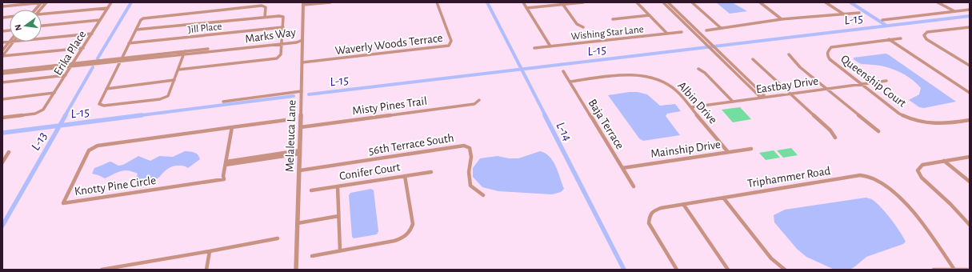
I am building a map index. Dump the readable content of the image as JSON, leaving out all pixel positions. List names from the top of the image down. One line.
{"streets":{"street":["Jill Place","Wishing Star Lane","Marks Way","Waverly Woods Terrace","Erika Place","Queenship Court","Eastbay Drive","Albin Drive","Misty Pines Trail","Baja Terrace","Melaleuca Lane","56th Terrace South","Mainship Drive","Conifer Court","Triphammer Road","Knotty Pine Circle"]},"crossings":[["Marks Way","Erika Place"],["Marks Way","Melaleuca Lane"],["Waverly Woods Terrace","Melaleuca Lane"],["Queenship Court","Eastbay Drive"],["Eastbay Drive","Albin Drive"],["Albin Drive","Baja Terrace"],["Albin Drive","Mainship Drive"],["Misty Pines Trail","Melaleuca Lane"],["Baja Terrace","Mainship Drive"],["Melaleuca Lane","56th Terrace South"]],"water":["L-15","L-14","L-13"],"north":"left"}
